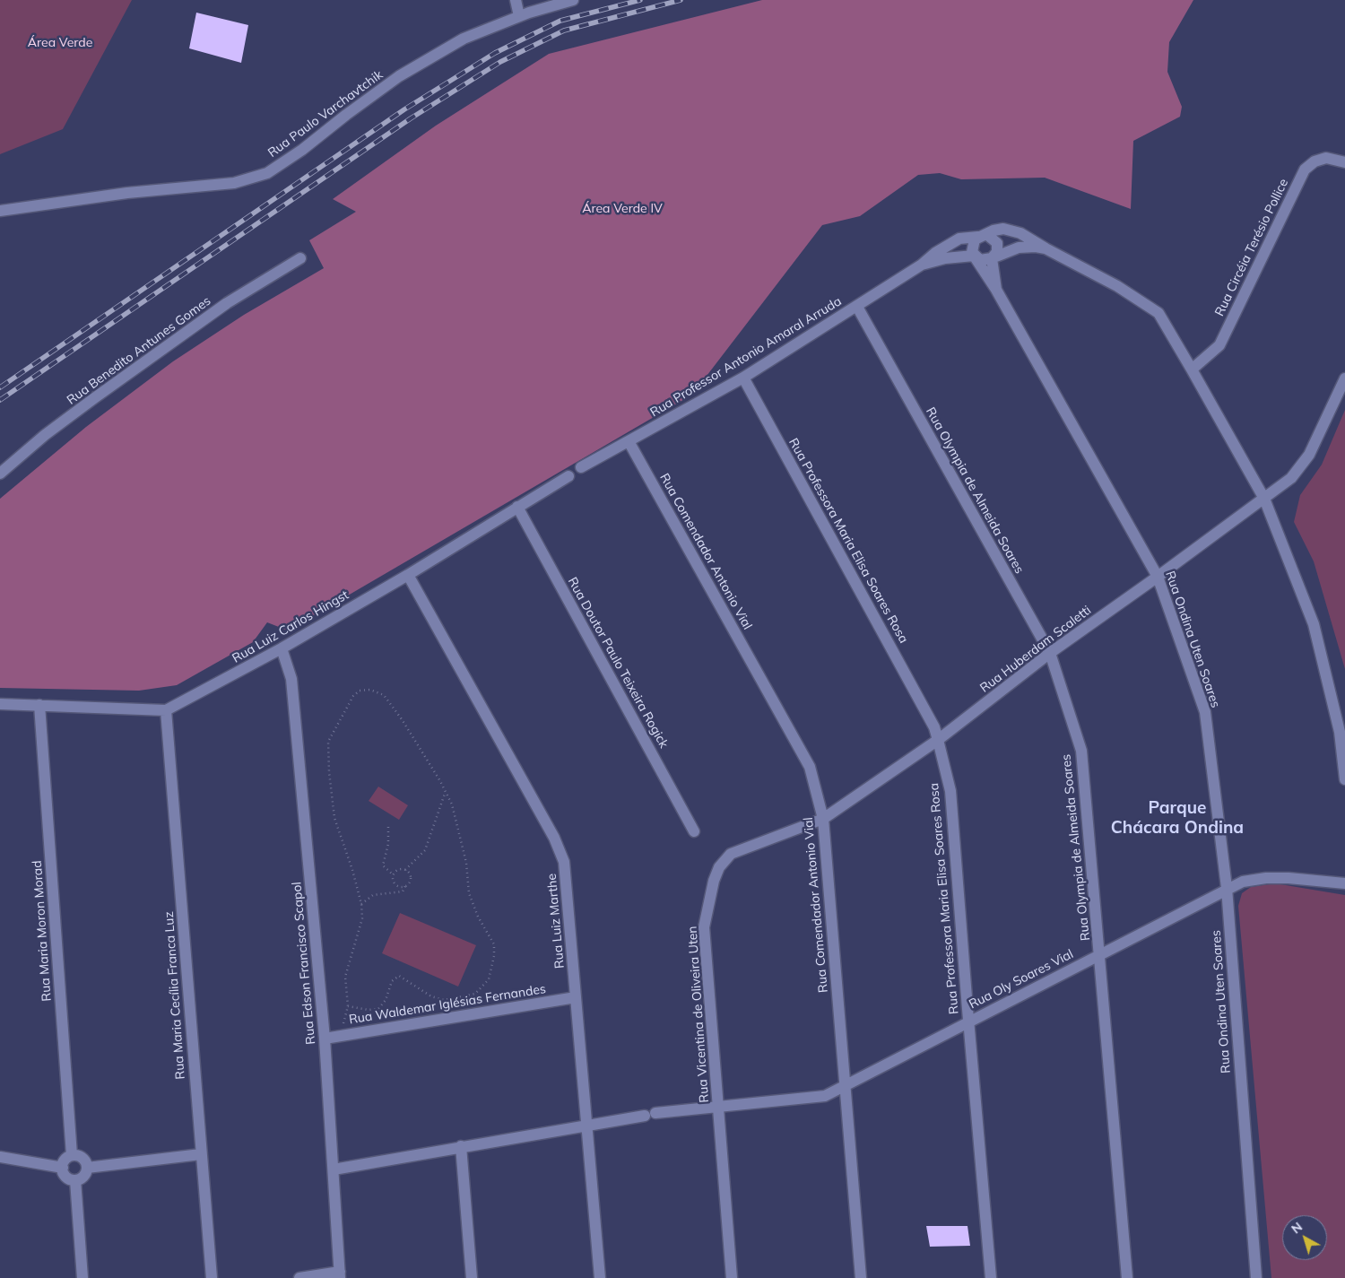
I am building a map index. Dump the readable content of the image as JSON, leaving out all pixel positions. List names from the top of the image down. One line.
{"streets":{"street":["Rua Paulo Varchavtchik","Rua Circéia Terésio Pollice","Rua Benedito Antunes Gomes","Rua Professor Antonio Amaral Arruda","Rua Olympia de Almeida Soares","Rua Professora Maria Elisa Soares Rosa","Rua Comendador Antonio Vial","Rua Luiz Carlos Hingst","Rua Ondina Uten Soares","Rua Huberdam Scaletti","Rua Doutor Paulo Teixeira Rogick","Rua Luiz Marthe","Rua Maria Moron Morad","Rua Edson Francisco Scapol","Rua Oly Soares Vial","Rua Maria Cecília Franca Luz","Rua Waldemar Iglésias Fernandes","Rua Vicentina de Oliveira Uten"]},"crossings":[["Rua Professor Antonio Amaral Arruda","Rua Olympia de Almeida Soares"],["Rua Professor Antonio Amaral Arruda","Rua Professora Maria Elisa Soares Rosa"],["Rua Professor Antonio Amaral Arruda","Rua Comendador Antonio Vial"],["Rua Olympia de Almeida Soares","Rua Huberdam Scaletti"],["Rua Olympia de Almeida Soares","Rua Oly Soares Vial"],["Rua Professora Maria Elisa Soares Rosa","Rua Huberdam Scaletti"],["Rua Professora Maria Elisa Soares Rosa","Rua Oly Soares Vial"],["Rua Comendador Antonio Vial","Rua Huberdam Scaletti"],["Rua Comendador Antonio Vial","Rua Oly Soares Vial"],["Rua Comendador Antonio Vial","Rua Vicentina de Oliveira Uten"],["Rua Luiz Carlos Hingst","Rua Doutor Paulo Teixeira Rogick"],["Rua Luiz Carlos Hingst","Rua Luiz Marthe"],["Rua Luiz Carlos Hingst","Rua Edson Francisco Scapol"],["Rua Luiz Carlos Hingst","Rua Maria Cecília Franca Luz"],["Rua Ondina Uten Soares","Rua Huberdam Scaletti"],["Rua Ondina Uten Soares","Rua Oly Soares Vial"],["Rua Huberdam Scaletti","Rua Vicentina de Oliveira Uten"],["Rua Luiz Marthe","Rua Oly Soares Vial"],["Rua Luiz Marthe","Rua Waldemar Iglésias Fernandes"],["Rua Edson Francisco Scapol","Rua Oly Soares Vial"],["Rua Edson Francisco Scapol","Rua Waldemar Iglésias Fernandes"],["Rua Oly Soares Vial","Rua Vicentina de Oliveira Uten"]],"districts":["Parque Chácara Ondina"],"parks":["Área Verde","Área Verde IV"],"north":"top left"}
